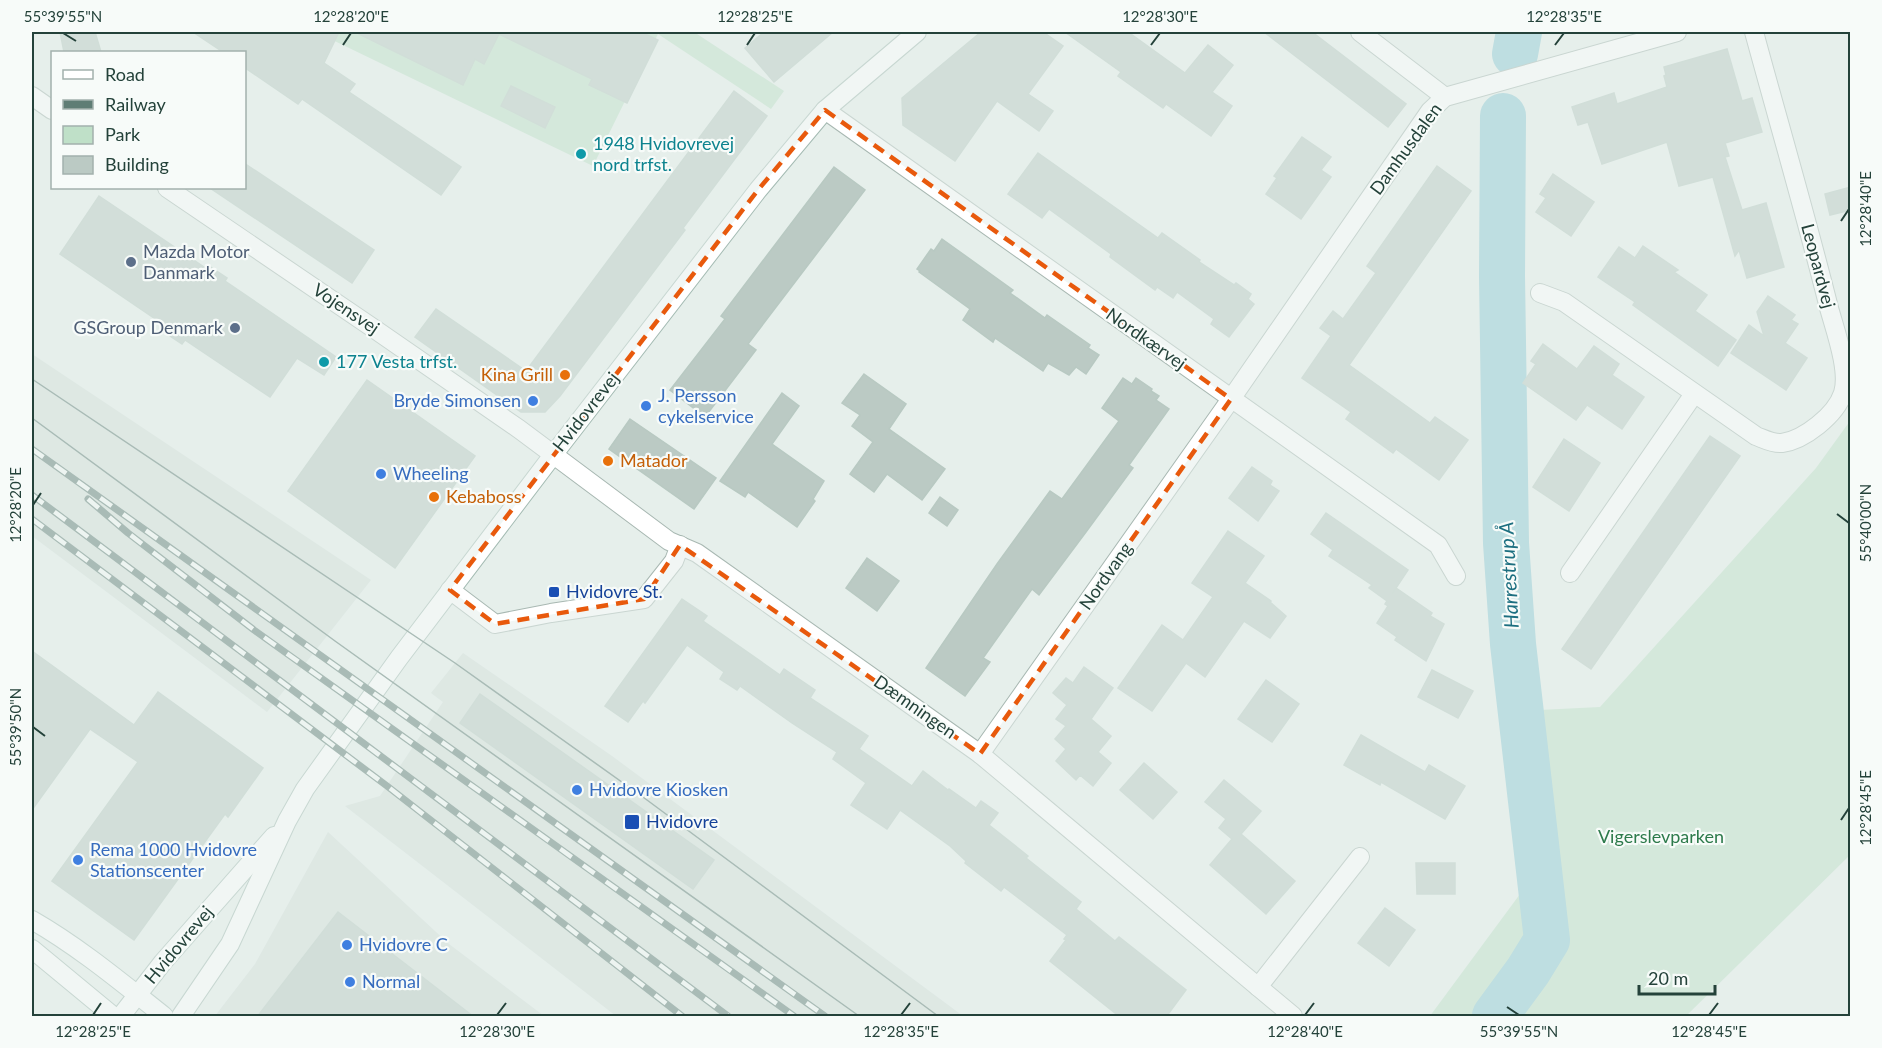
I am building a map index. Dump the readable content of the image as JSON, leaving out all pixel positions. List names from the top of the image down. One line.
{"streets":{"street":["Damhusdalen","Leopardvej","Vojensvej","Nordkærvej","Hvidovrevej","Nordvang","Dæmningen"]},"crossings":[["Damhusdalen","Nordkærvej"],["Damhusdalen","Nordvang"],["Vojensvej","Hvidovrevej"],["Vojensvej","Dæmningen"],["Nordkærvej","Hvidovrevej"],["Nordkærvej","Nordvang"],["Hvidovrevej","Dæmningen"],["Nordvang","Dæmningen"]],"water":["Harrestrup Å"],"parks":["Vigerslevparken"],"places":{"other":["1948 Hvidovrevej nord trfst.","Mazda Motor Danmark","GSGroup Denmark","177 Vesta trfst.","Kina Grill","Bryde Simonsen","J. Persson cykelservice","Matador","Wheeling","Kebaboss","Hvidovre Kiosken","Rema 1000 Hvidovre Stationscenter","Hvidovre C","Normal"],"transit":["Hvidovre St.","Hvidovre"]},"legend":["Road","Railway","Park","Building"],"scale_bar":"20 m","coordinates":["55°39'55\"N","12°28'20\"E","12°28'25\"E","12°28'30\"E","12°28'35\"E","12°28'40\"E","55°40'00\"N","55°39'50\"N","12°28'45\"E"]}
